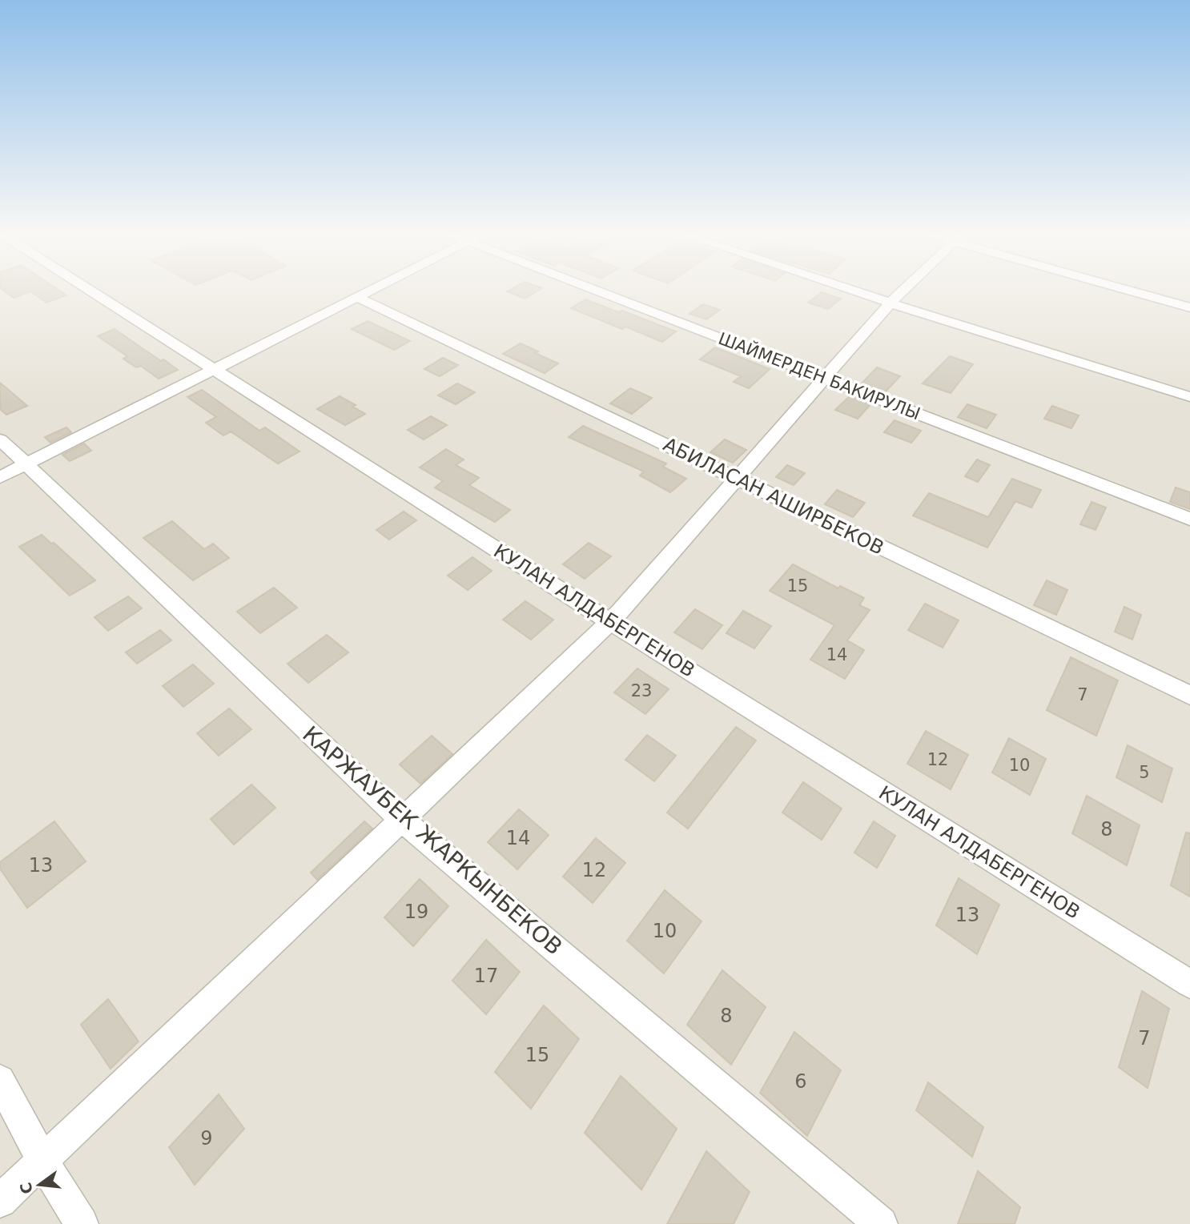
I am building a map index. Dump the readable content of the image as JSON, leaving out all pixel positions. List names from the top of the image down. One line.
{"streets":{"street":["ШАЙМЕРДЕН БАКИРУЛЫ","АБИЛАСАН АШИРБЕКОВ","КУЛАН АЛДАБЕРГЕНОВ","КАРЖАУБЕК ЖАРКЫНБЕКОВ"]},"house_numbers":["15","14","23","7","12","10","5","8","14","13","12","19","13","10","17","8","7","15","6","9"],"north":"left"}
